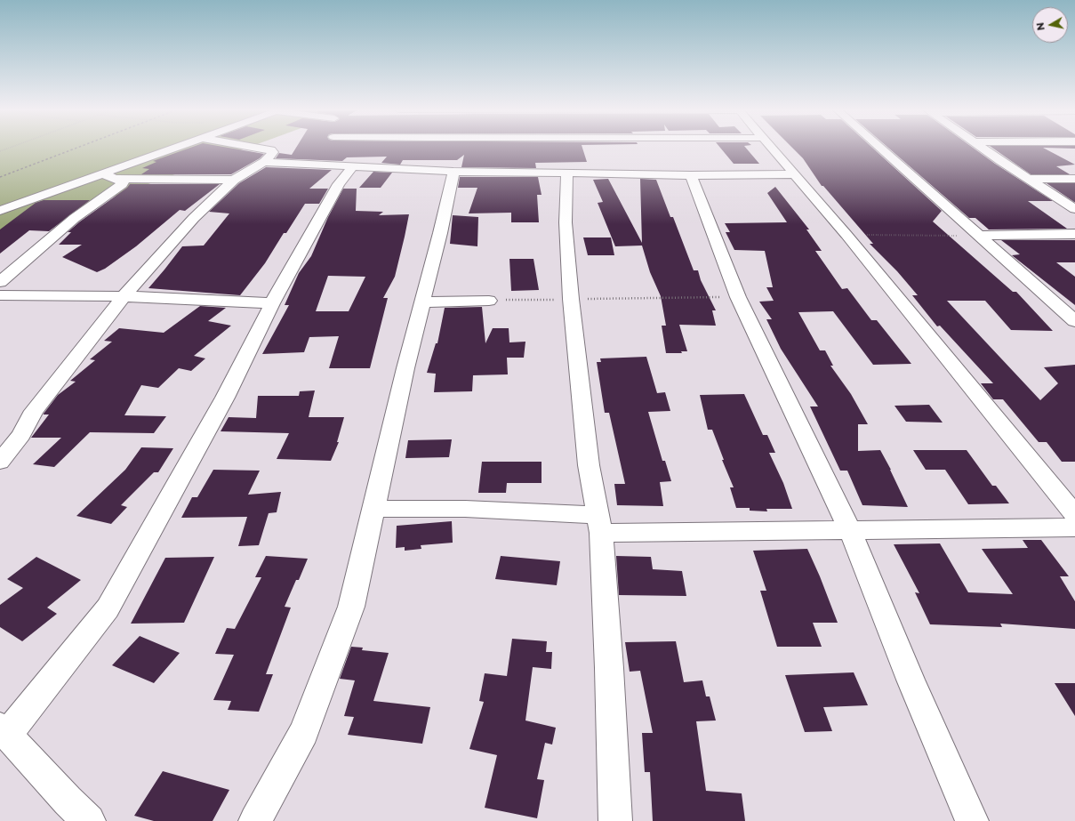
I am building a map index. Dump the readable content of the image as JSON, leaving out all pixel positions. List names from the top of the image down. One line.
{"north":"left"}
